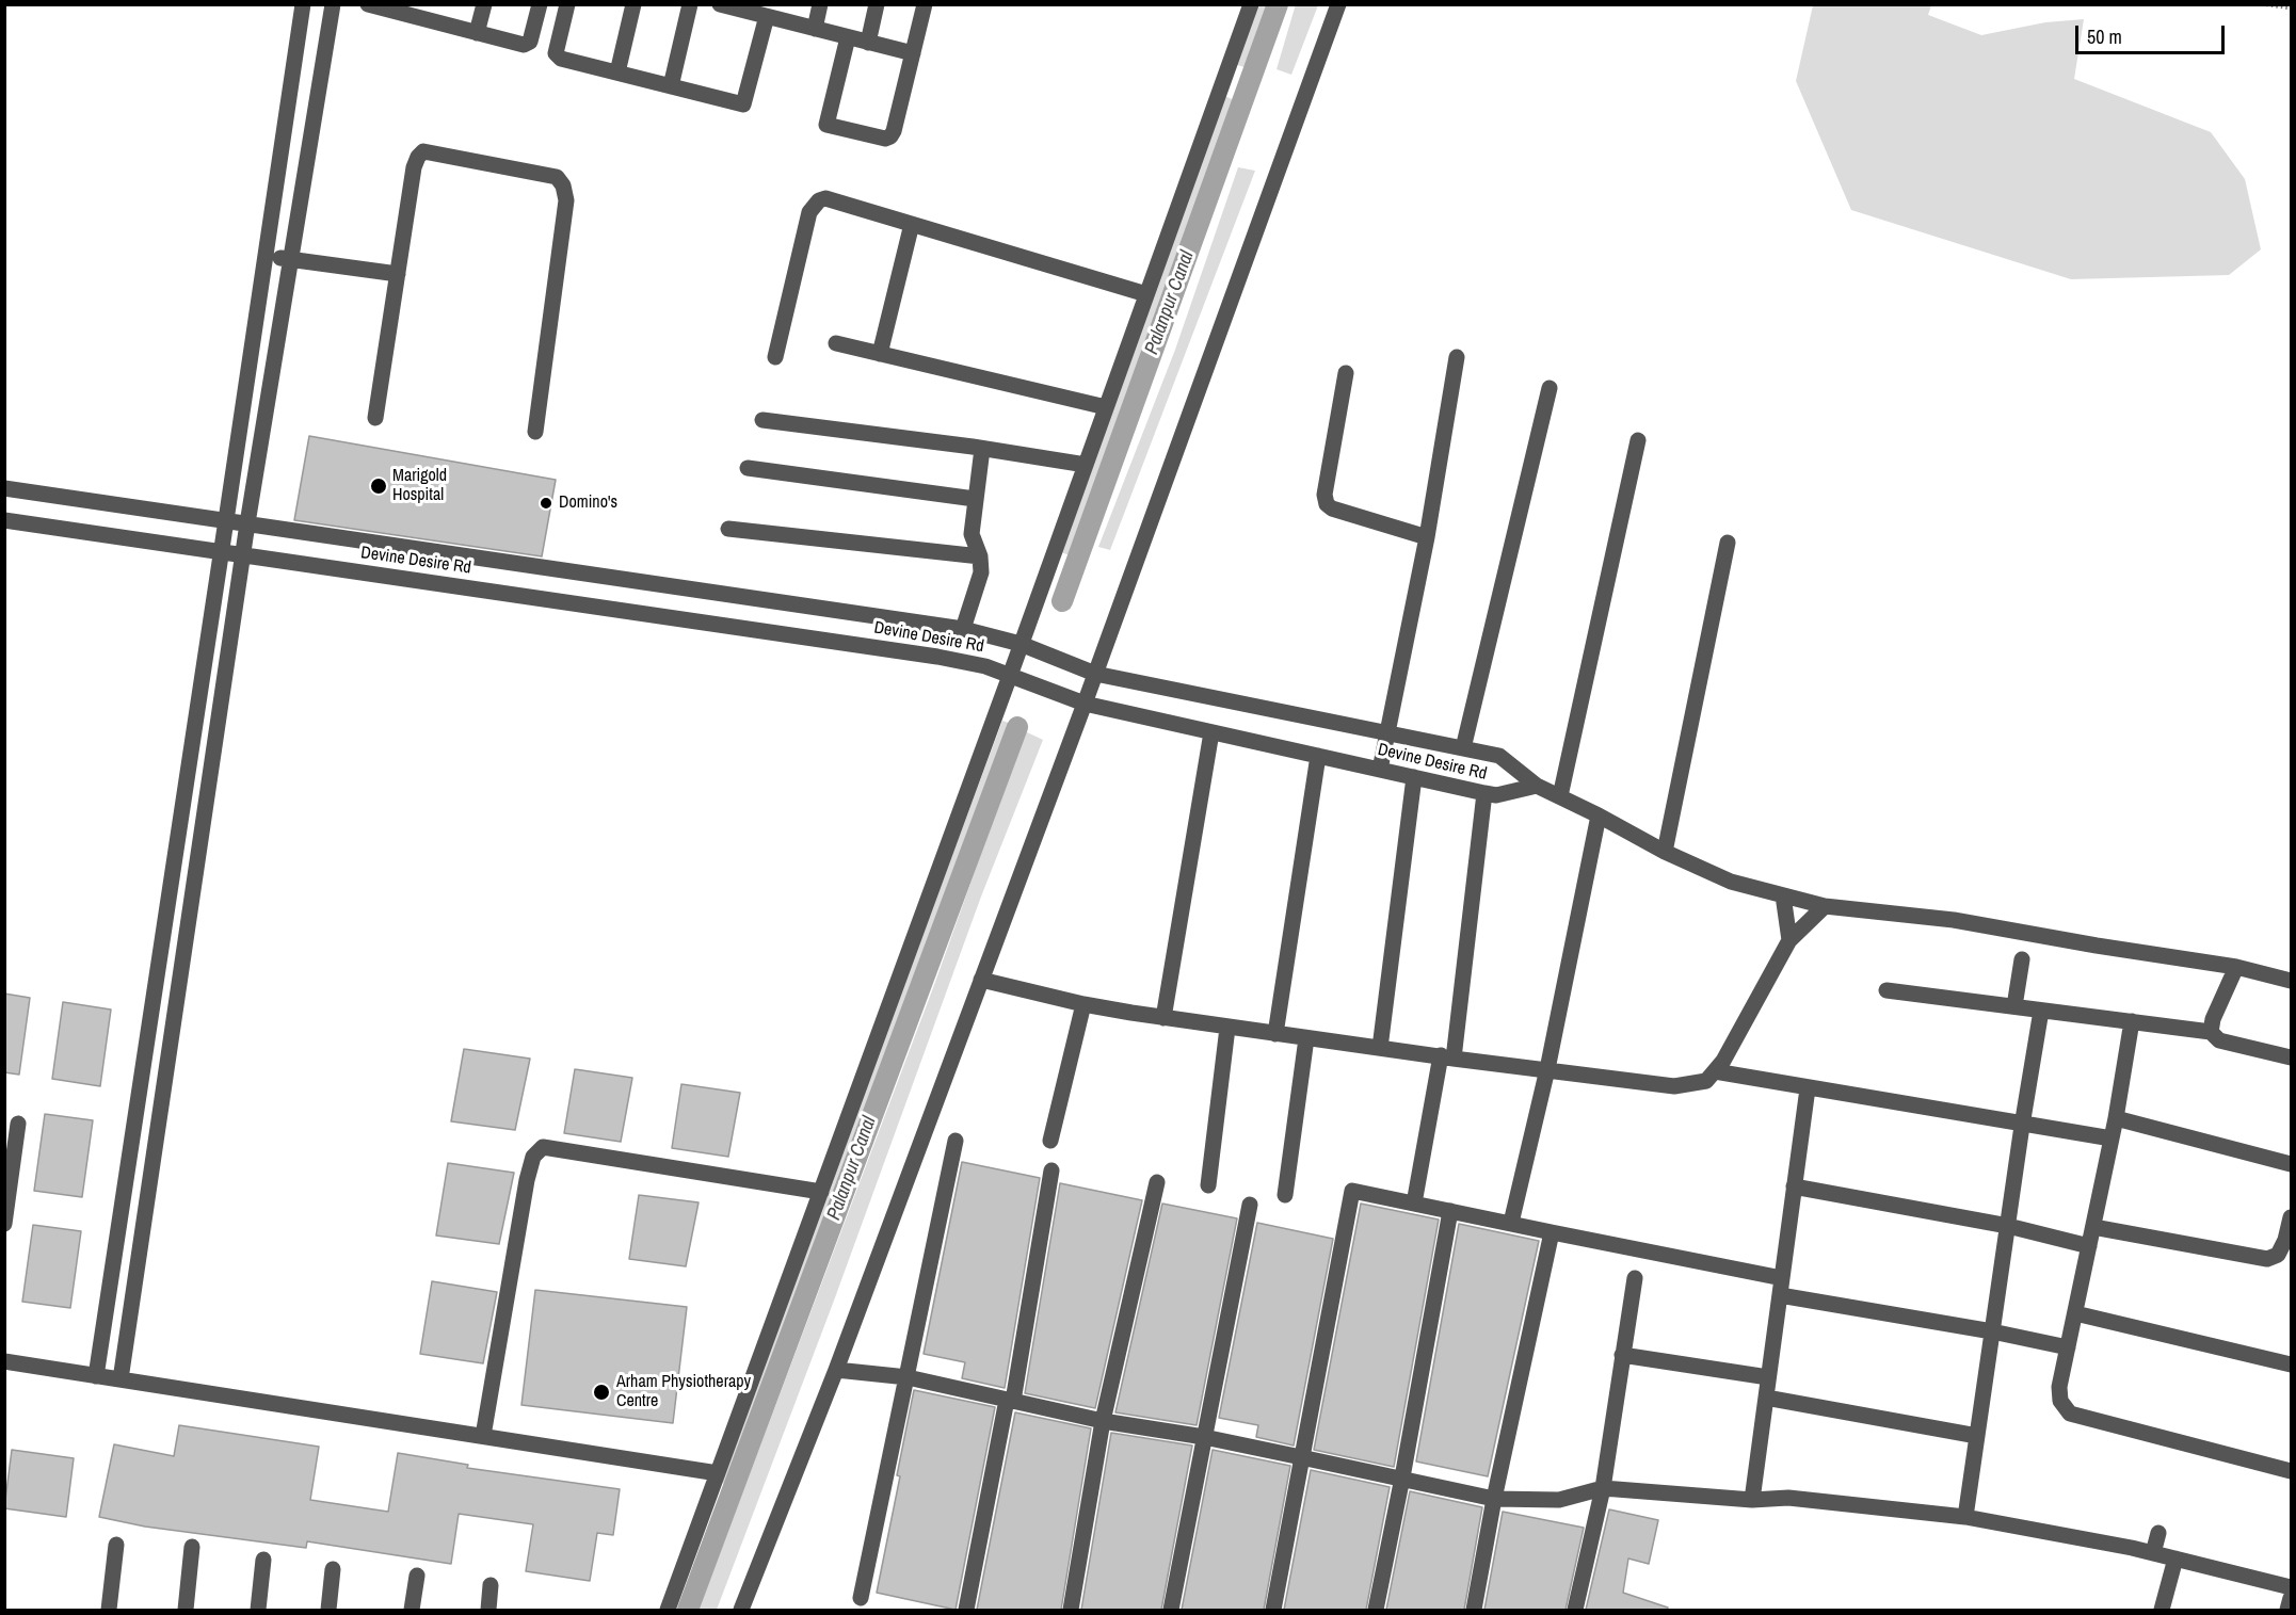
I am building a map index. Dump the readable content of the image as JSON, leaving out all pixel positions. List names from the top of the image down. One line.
{"streets":{"street":["Devine Desire Rd"]},"water":["Palanpur Canal"],"places":["Marigold Hospital","Domino's","Arham Physiotherapy Centre"],"scale_bar":"50 m"}
